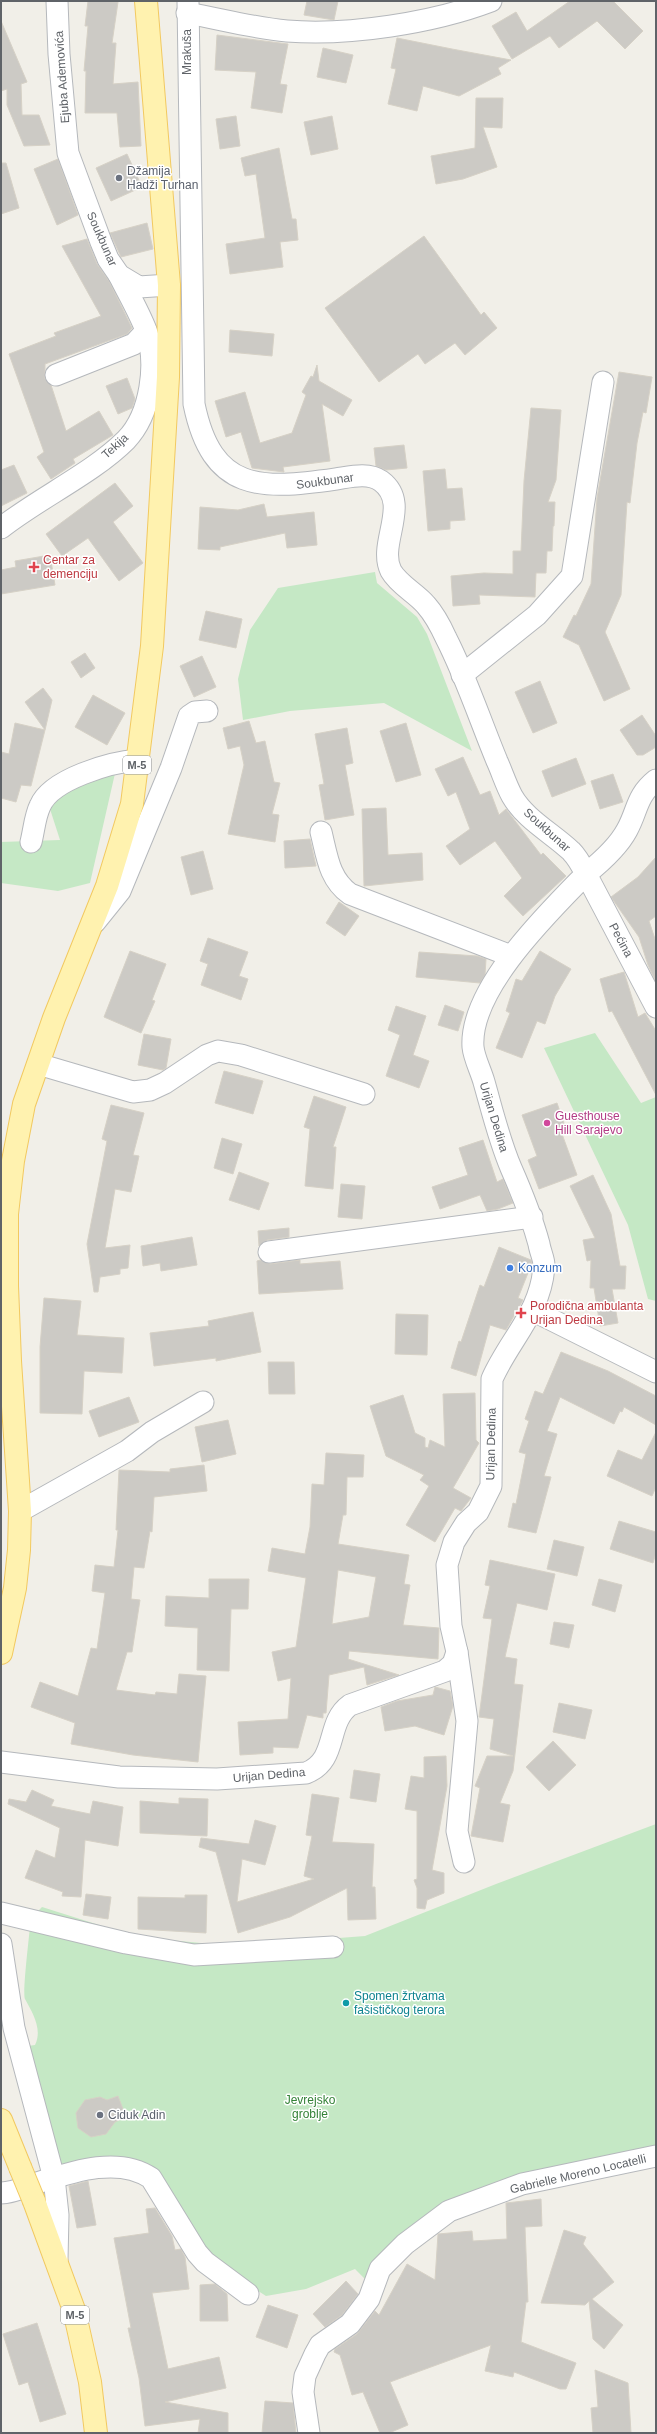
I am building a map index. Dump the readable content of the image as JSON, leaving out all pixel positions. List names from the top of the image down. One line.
{"streets":{"main road":["M-5"],"street":["Mrakuša","Ejuba Ademovića","Soukbunar","Tekija","Pećina","Urijan Dedina","Gabrielle Moreno Locatelli"]},"crossings":[["Mrakuša","Soukbunar"],["Ejuba Ademovića","Soukbunar"],["Soukbunar","Tekija"],["Soukbunar","M-5"],["Soukbunar","Pećina"],["Soukbunar","Urijan Dedina"],["Pećina","Urijan Dedina"]],"parks":["Jevrejsko groblje"],"places":{"other":["Džamija Hadži Turhan","Guesthouse Hill Sarajevo","Konzum","Spomen žrtvama fašističkog terora","Ciduk Adin"],"health":["Centar za demenciju","Porodična ambulanta Urijan Dedina"]}}
